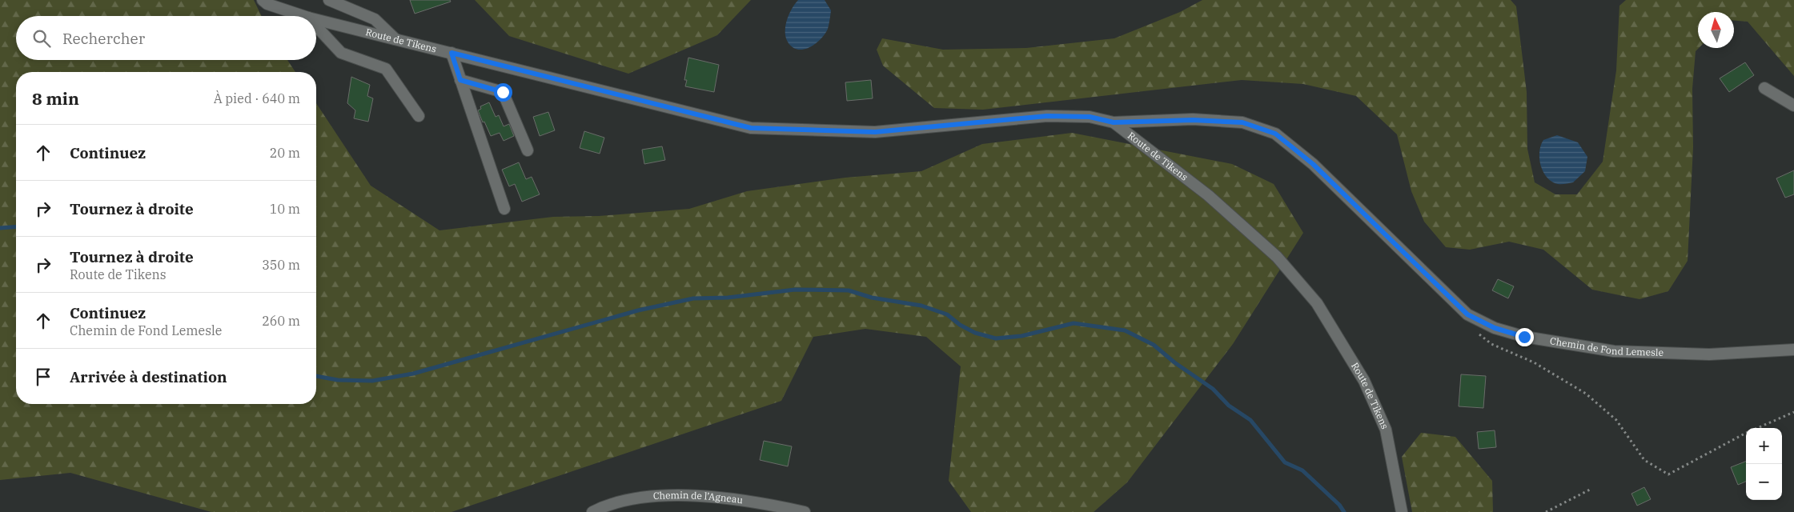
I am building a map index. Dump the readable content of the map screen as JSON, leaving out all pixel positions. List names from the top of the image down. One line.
{"streets":{"street":["Route de Tikens","Chemin de Fond Lemesle","Chemin de l’Agneau"]},"crossings":[["Route de Tikens","Chemin de Fond Lemesle"]],"north":"top","page":{"search":"Rechercher","heading":["8 min","À pied · 640 m"],"list":[["Continuez","20 m"],["Tournez à droite","10 m"],["Tournez à droite","Route de Tikens","350 m"],["Continuez","Chemin de Fond Lemesle","260 m"],"Arrivée à destination"],"map_buttons":["+","−"]}}
